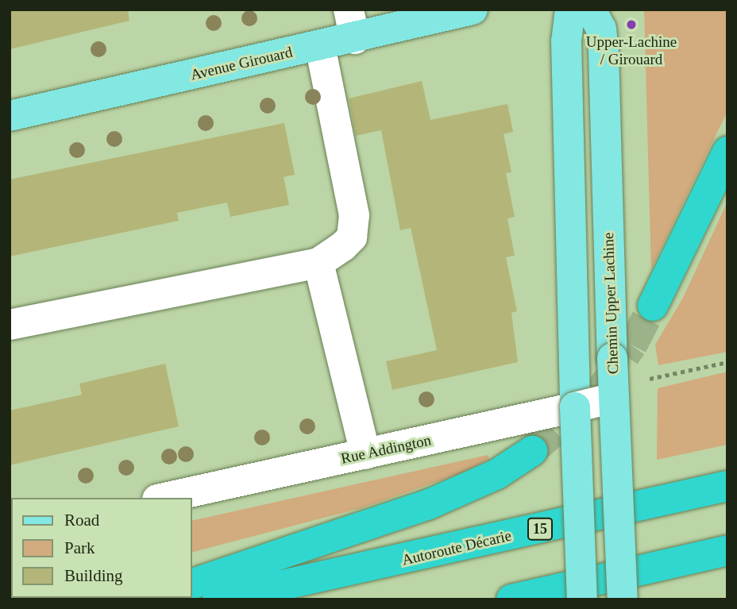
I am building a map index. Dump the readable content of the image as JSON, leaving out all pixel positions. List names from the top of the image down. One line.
{"streets":{"highway":["15","Autoroute Décarie"],"main road":["Avenue Girouard","Chemin Upper Lachine"],"street":["Rue Addington"]},"crossings":[["Chemin Upper Lachine","Rue Addington"]],"places":["Upper-Lachine / Girouard"],"legend":["Road","Park","Building"]}
